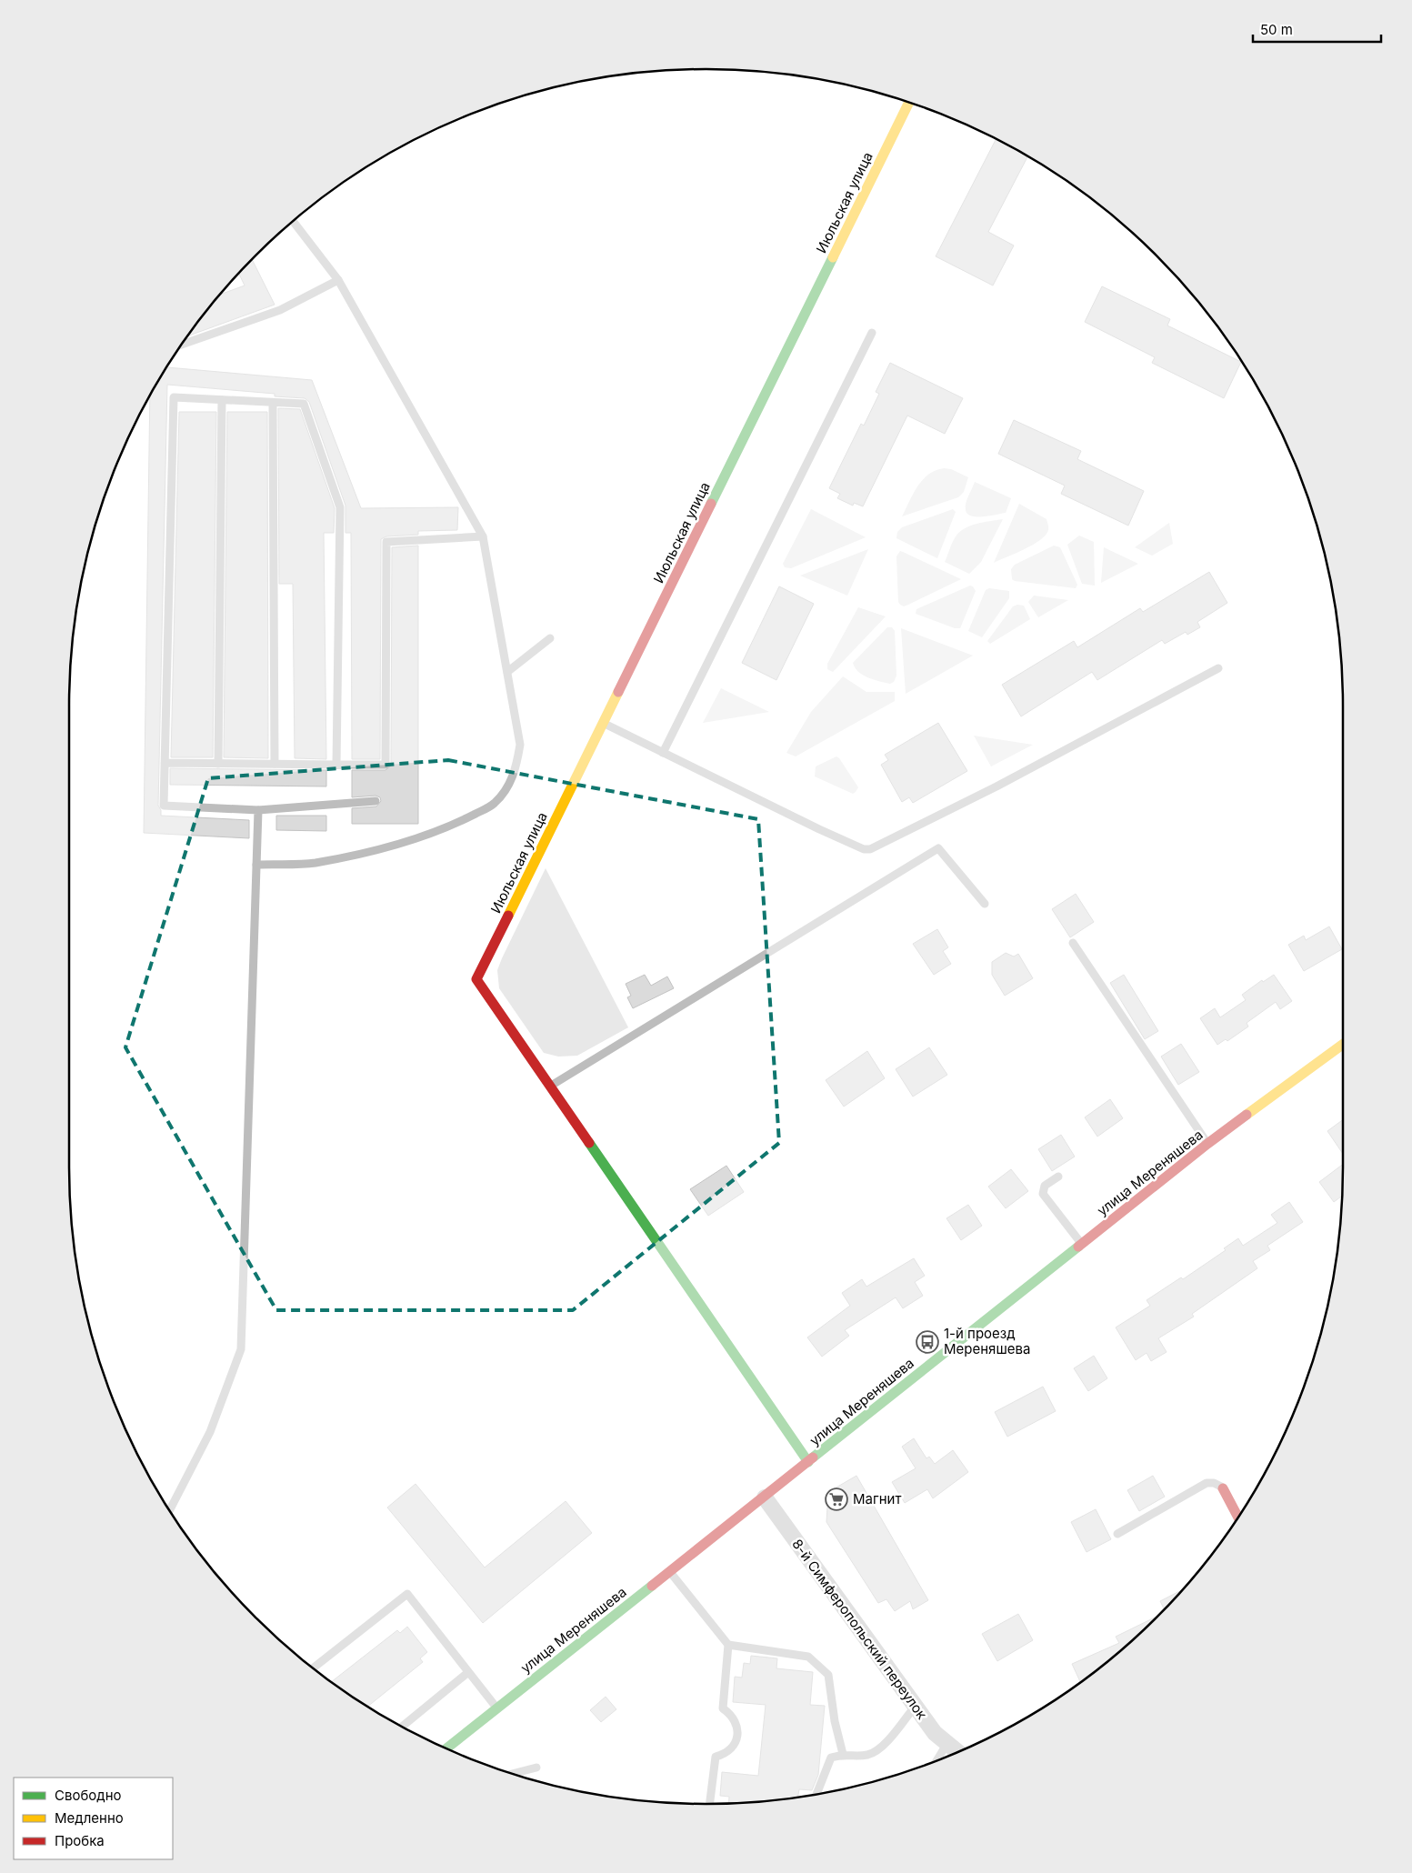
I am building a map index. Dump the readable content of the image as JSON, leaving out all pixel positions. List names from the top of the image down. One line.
{"streets":{"street":["Июльская улица","улица Мереняшева","8-й Симферопольский переулок"]},"crossings":[["улица Мереняшева","8-й Симферопольский переулок"]],"places":{"bus stop":["1-й проезд Мереняшева"],"supermarket":["Магнит"]},"legend":["Свободно","Медленно","Пробка"],"scale_bar":"50 m"}
